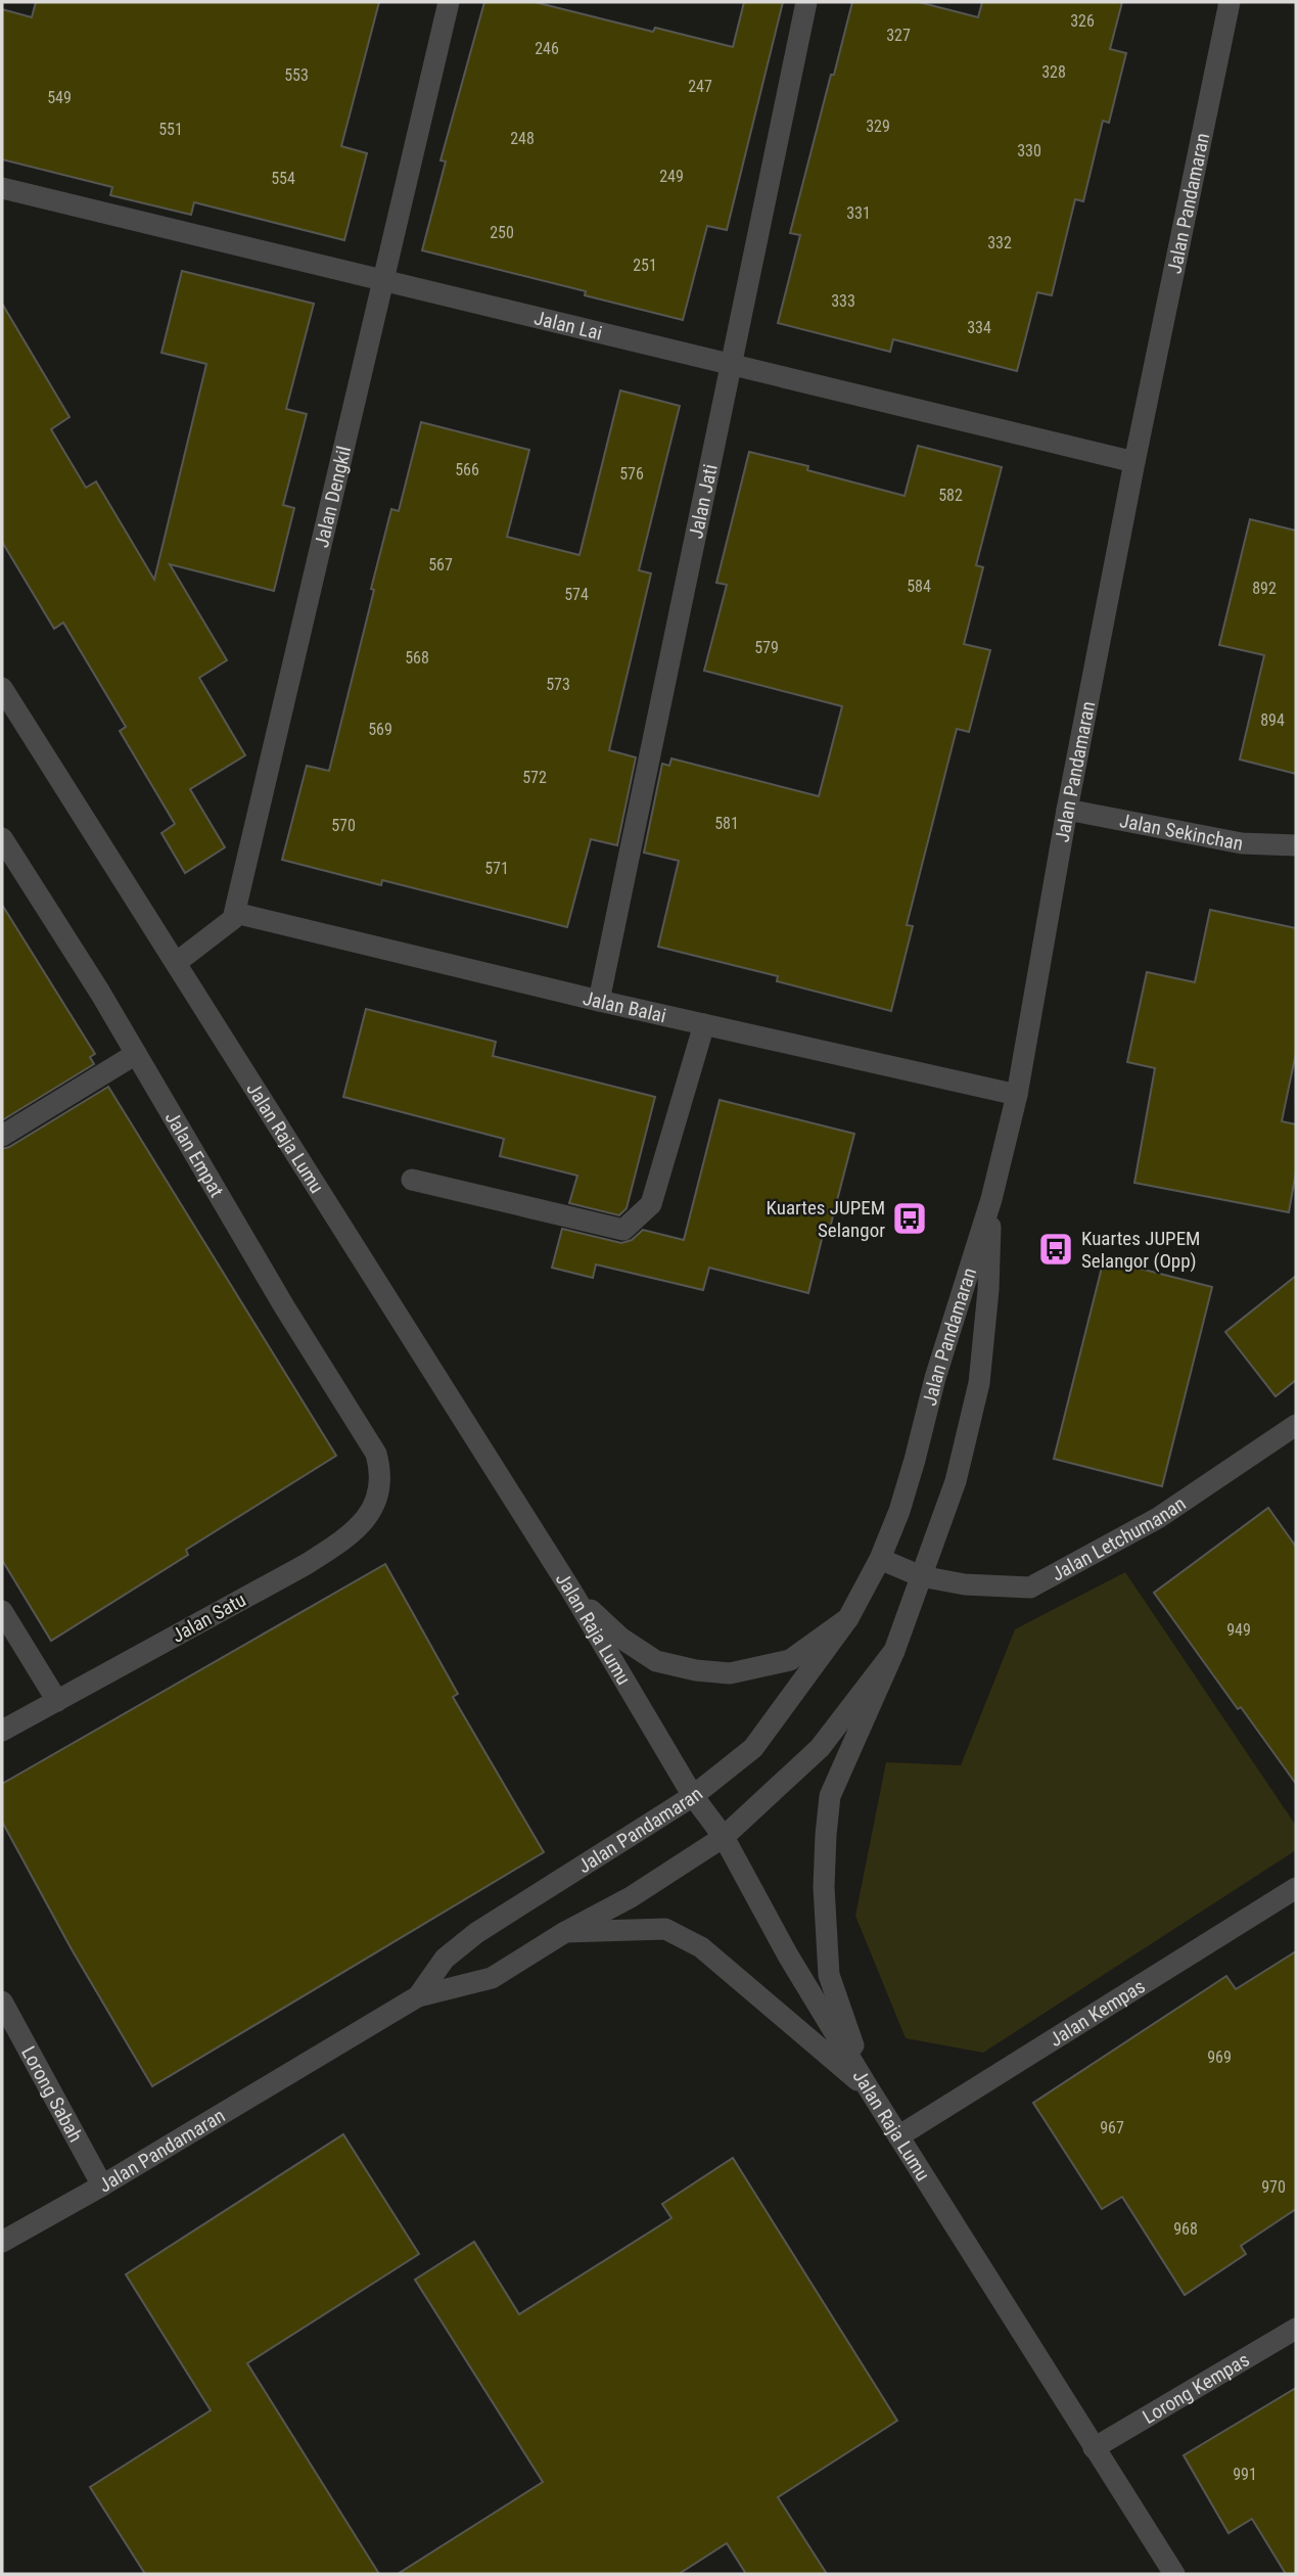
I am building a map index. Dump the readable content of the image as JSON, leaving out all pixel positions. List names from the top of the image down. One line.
{"streets":{"street":["Jalan Pandamaran","Jalan Lai","Jalan Dengkil","Jalan Jati","Jalan Sekinchan","Jalan Balai","Jalan Raja Lumu","Jalan Empat","Jalan Letchumanan","Jalan Satu","Jalan Kempas","Lorong Sabah","Lorong Kempas"]},"crossings":[["Jalan Pandamaran","Jalan Lai"],["Jalan Pandamaran","Jalan Sekinchan"],["Jalan Pandamaran","Jalan Balai"],["Jalan Pandamaran","Jalan Raja Lumu"],["Jalan Pandamaran","Jalan Letchumanan"],["Jalan Pandamaran","Lorong Sabah"],["Jalan Lai","Jalan Dengkil"],["Jalan Lai","Jalan Jati"],["Jalan Dengkil","Jalan Balai"],["Jalan Jati","Jalan Balai"],["Jalan Raja Lumu","Jalan Kempas"],["Jalan Raja Lumu","Lorong Kempas"],["Jalan Empat","Jalan Satu"]],"places":{"bus stop":["Kuartes JUPEM Selangor","Kuartes JUPEM Selangor (Opp)"]},"house_numbers":["326","327","246","328","553","247","549","329","551","248","330","249","554","331","250","332","251","333","334","566","576","582","567","584","892","574","579","568","573","894","569","572","581","570","571","949","969","967","970","968","991"]}
